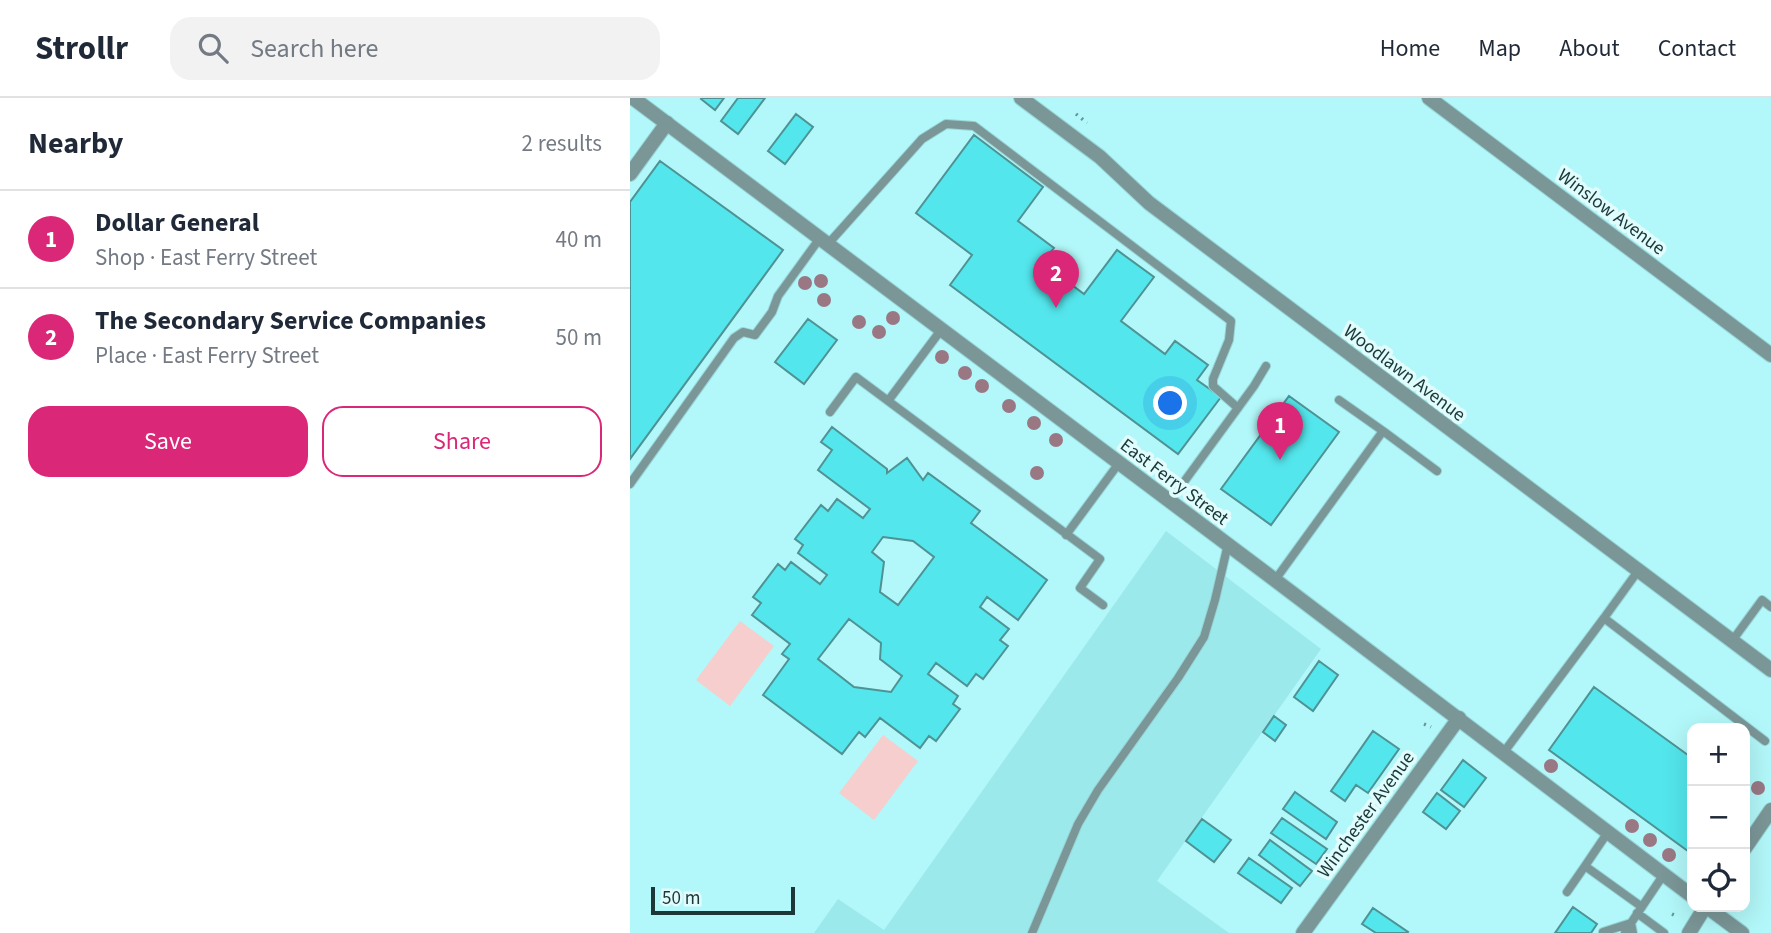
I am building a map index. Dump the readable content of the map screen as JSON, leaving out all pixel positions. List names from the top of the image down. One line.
{"streets":{"street":["Winslow Avenue","Woodlawn Avenue","East Ferry Street","Winchester Avenue"]},"crossings":[["East Ferry Street","Winchester Avenue"]],"scale_bar":"50 m","page":{"header":"Strollr","search":"Search here","nav":["Home","Map","About","Contact"],"heading":["Nearby","2 results"],"list":[{"mark":"1","name":"Dollar General","note":"Shop · East Ferry Street","value":"40 m"},{"mark":"2","name":"The Secondary Service Companies","note":"Place · East Ferry Street","value":"50 m"}],"pins":["2","1"],"buttons":["Save","Share"],"map_buttons":["+","−"],"scale":"50 m"}}
